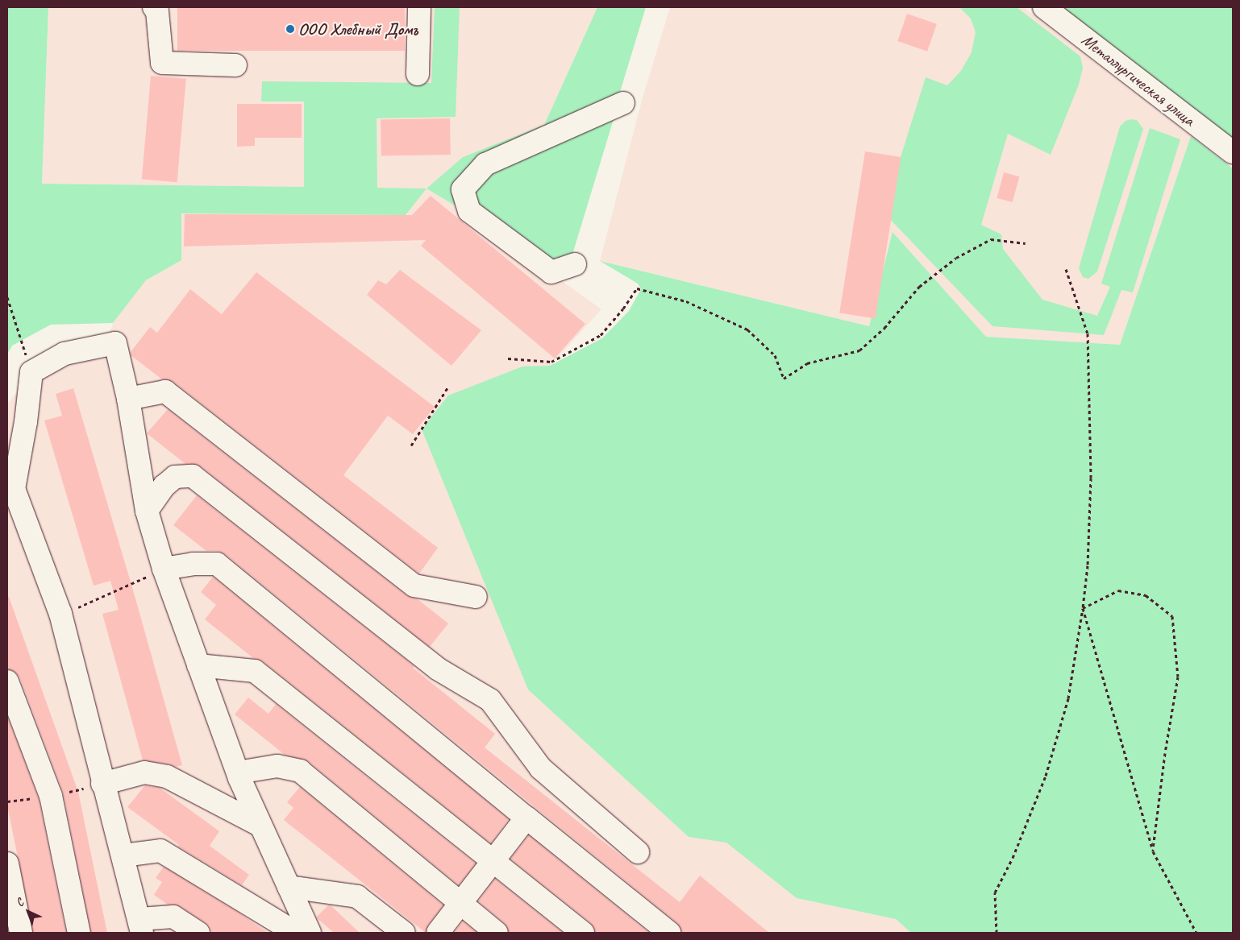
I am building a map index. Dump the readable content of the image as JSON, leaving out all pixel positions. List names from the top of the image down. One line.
{"streets":{"street":["Металлургическая улица"]},"places":["ООО Хлебный Домъ"],"north":"top left"}
